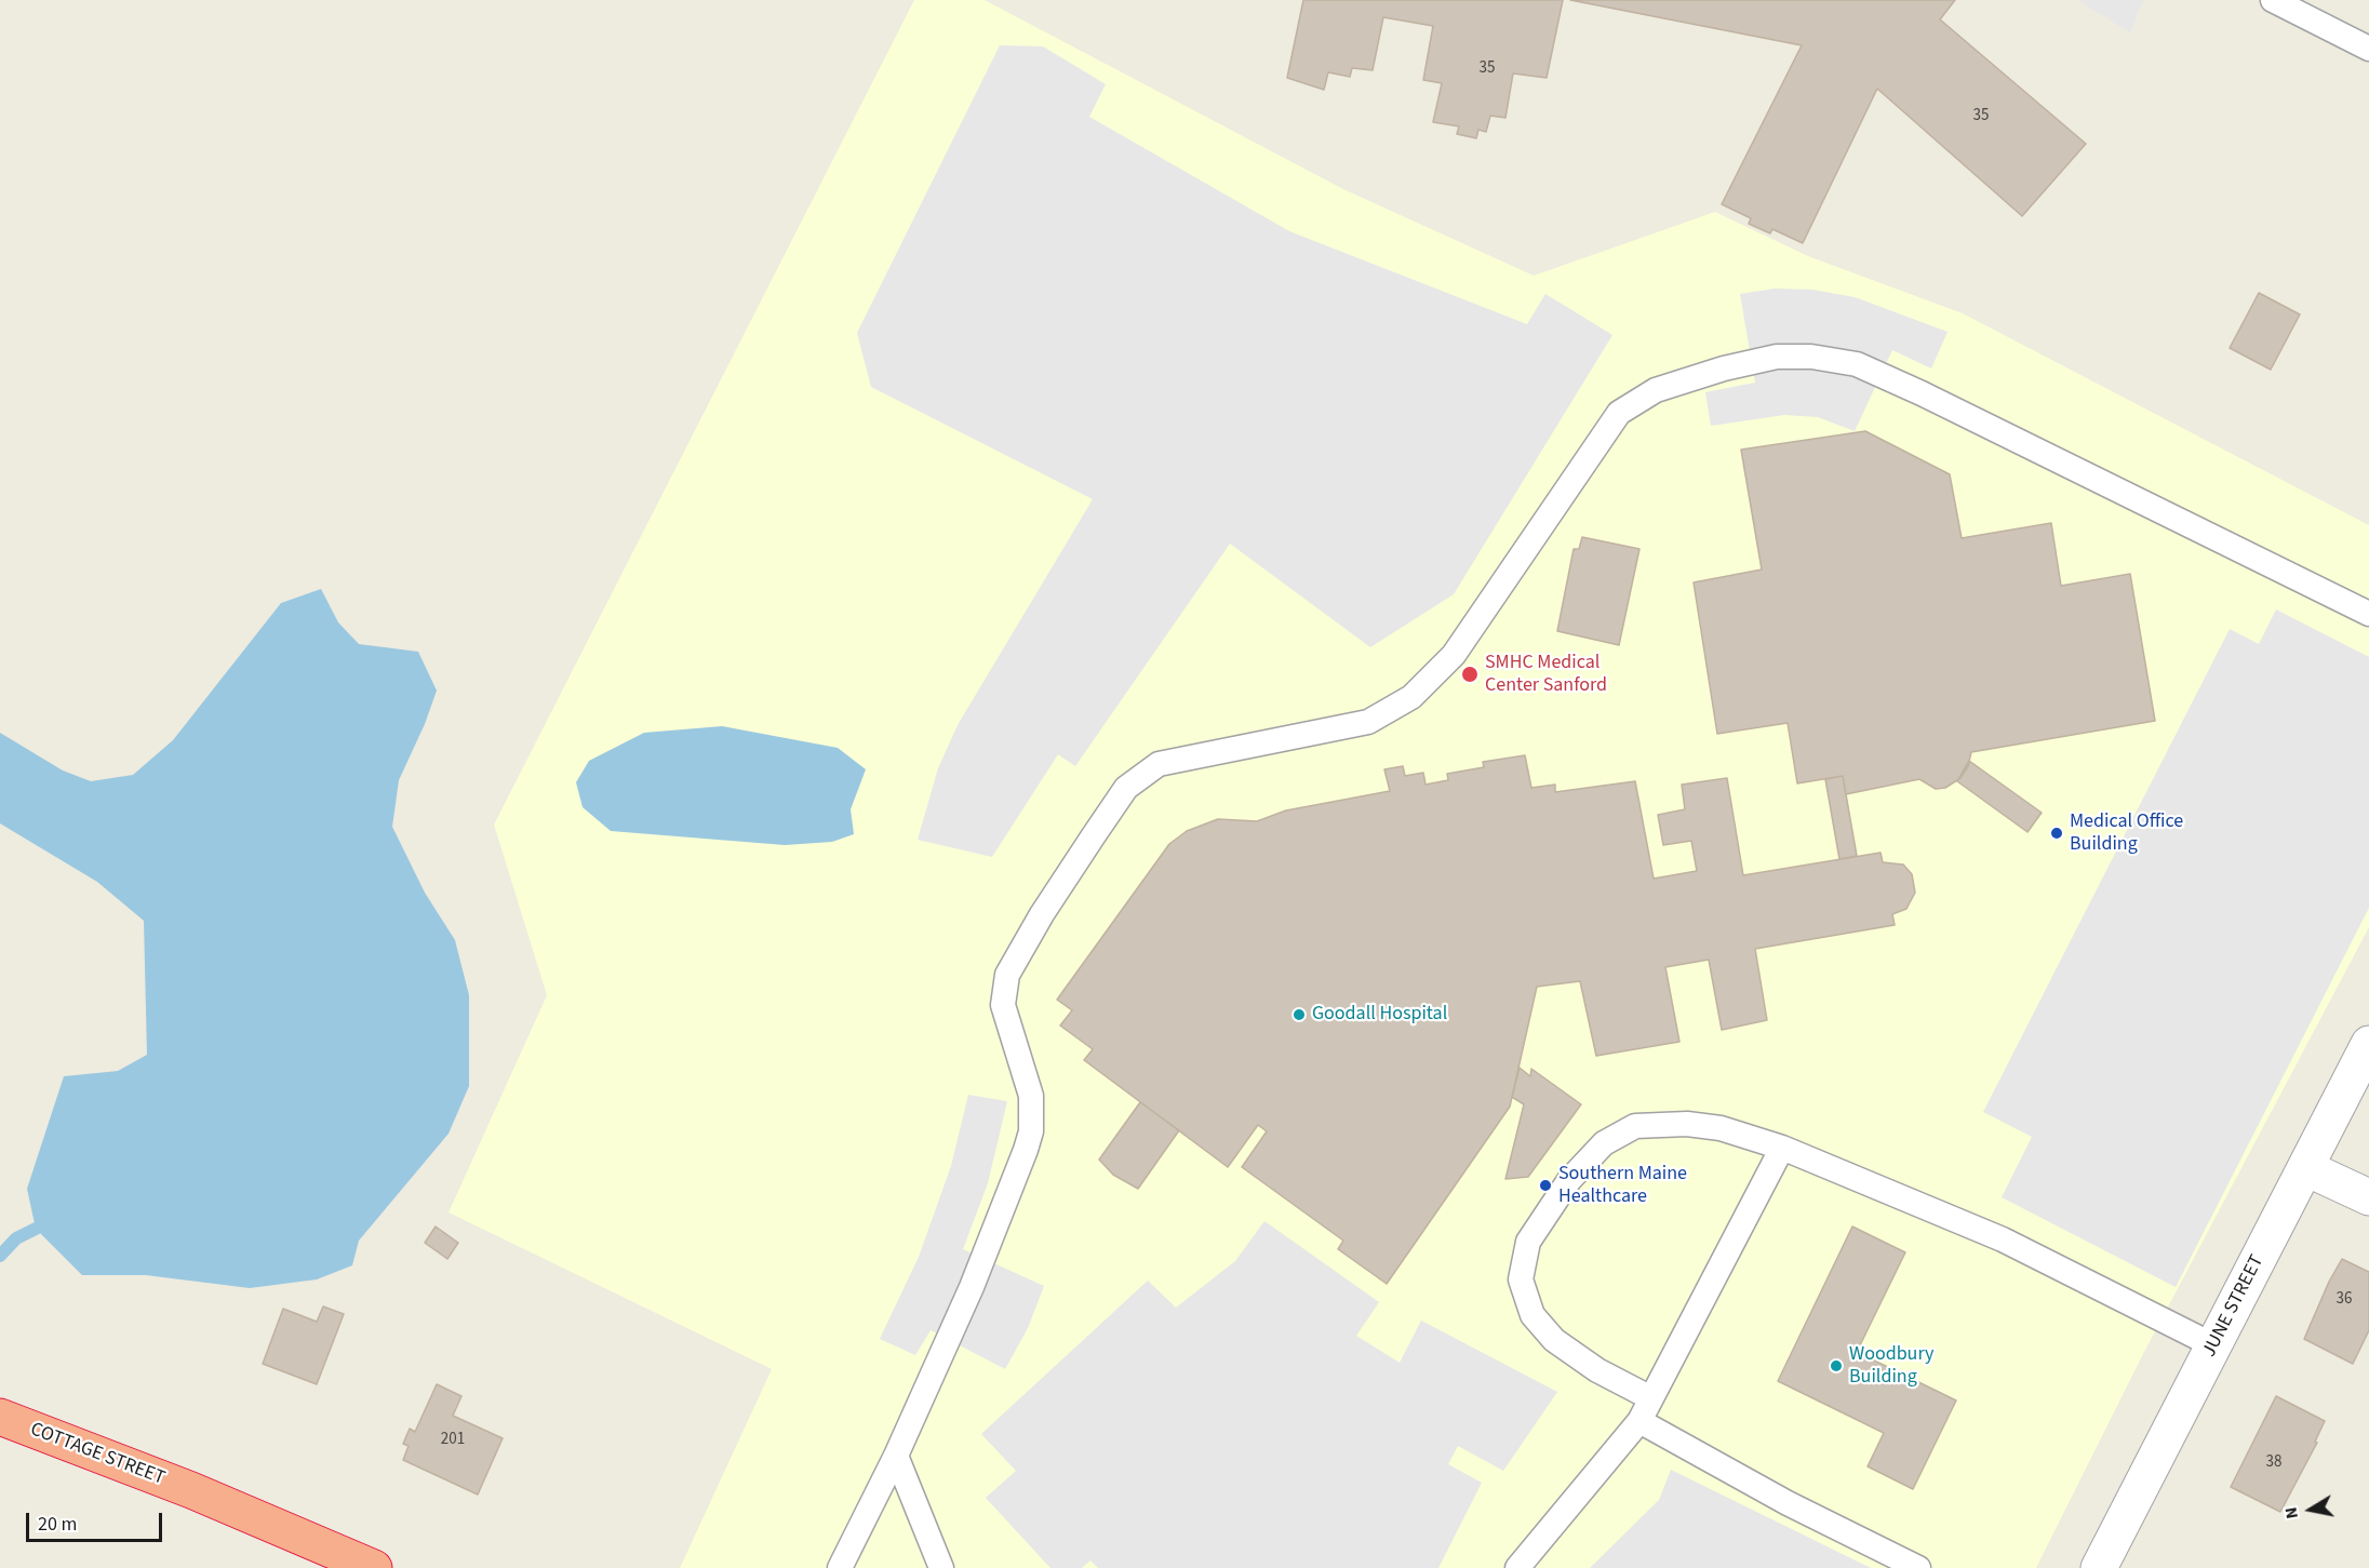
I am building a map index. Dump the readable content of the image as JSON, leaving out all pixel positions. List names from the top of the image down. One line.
{"streets":{"highway":["COTTAGE STREET"],"street":["JUNE STREET"]},"places":["SMHC Medical Center Sanford","Medical Office Building","Goodall Hospital","Southern Maine Healthcare","Woodbury Building"],"house_numbers":["35","35","36","201","38"],"scale_bar":"20 m","north":"left"}
